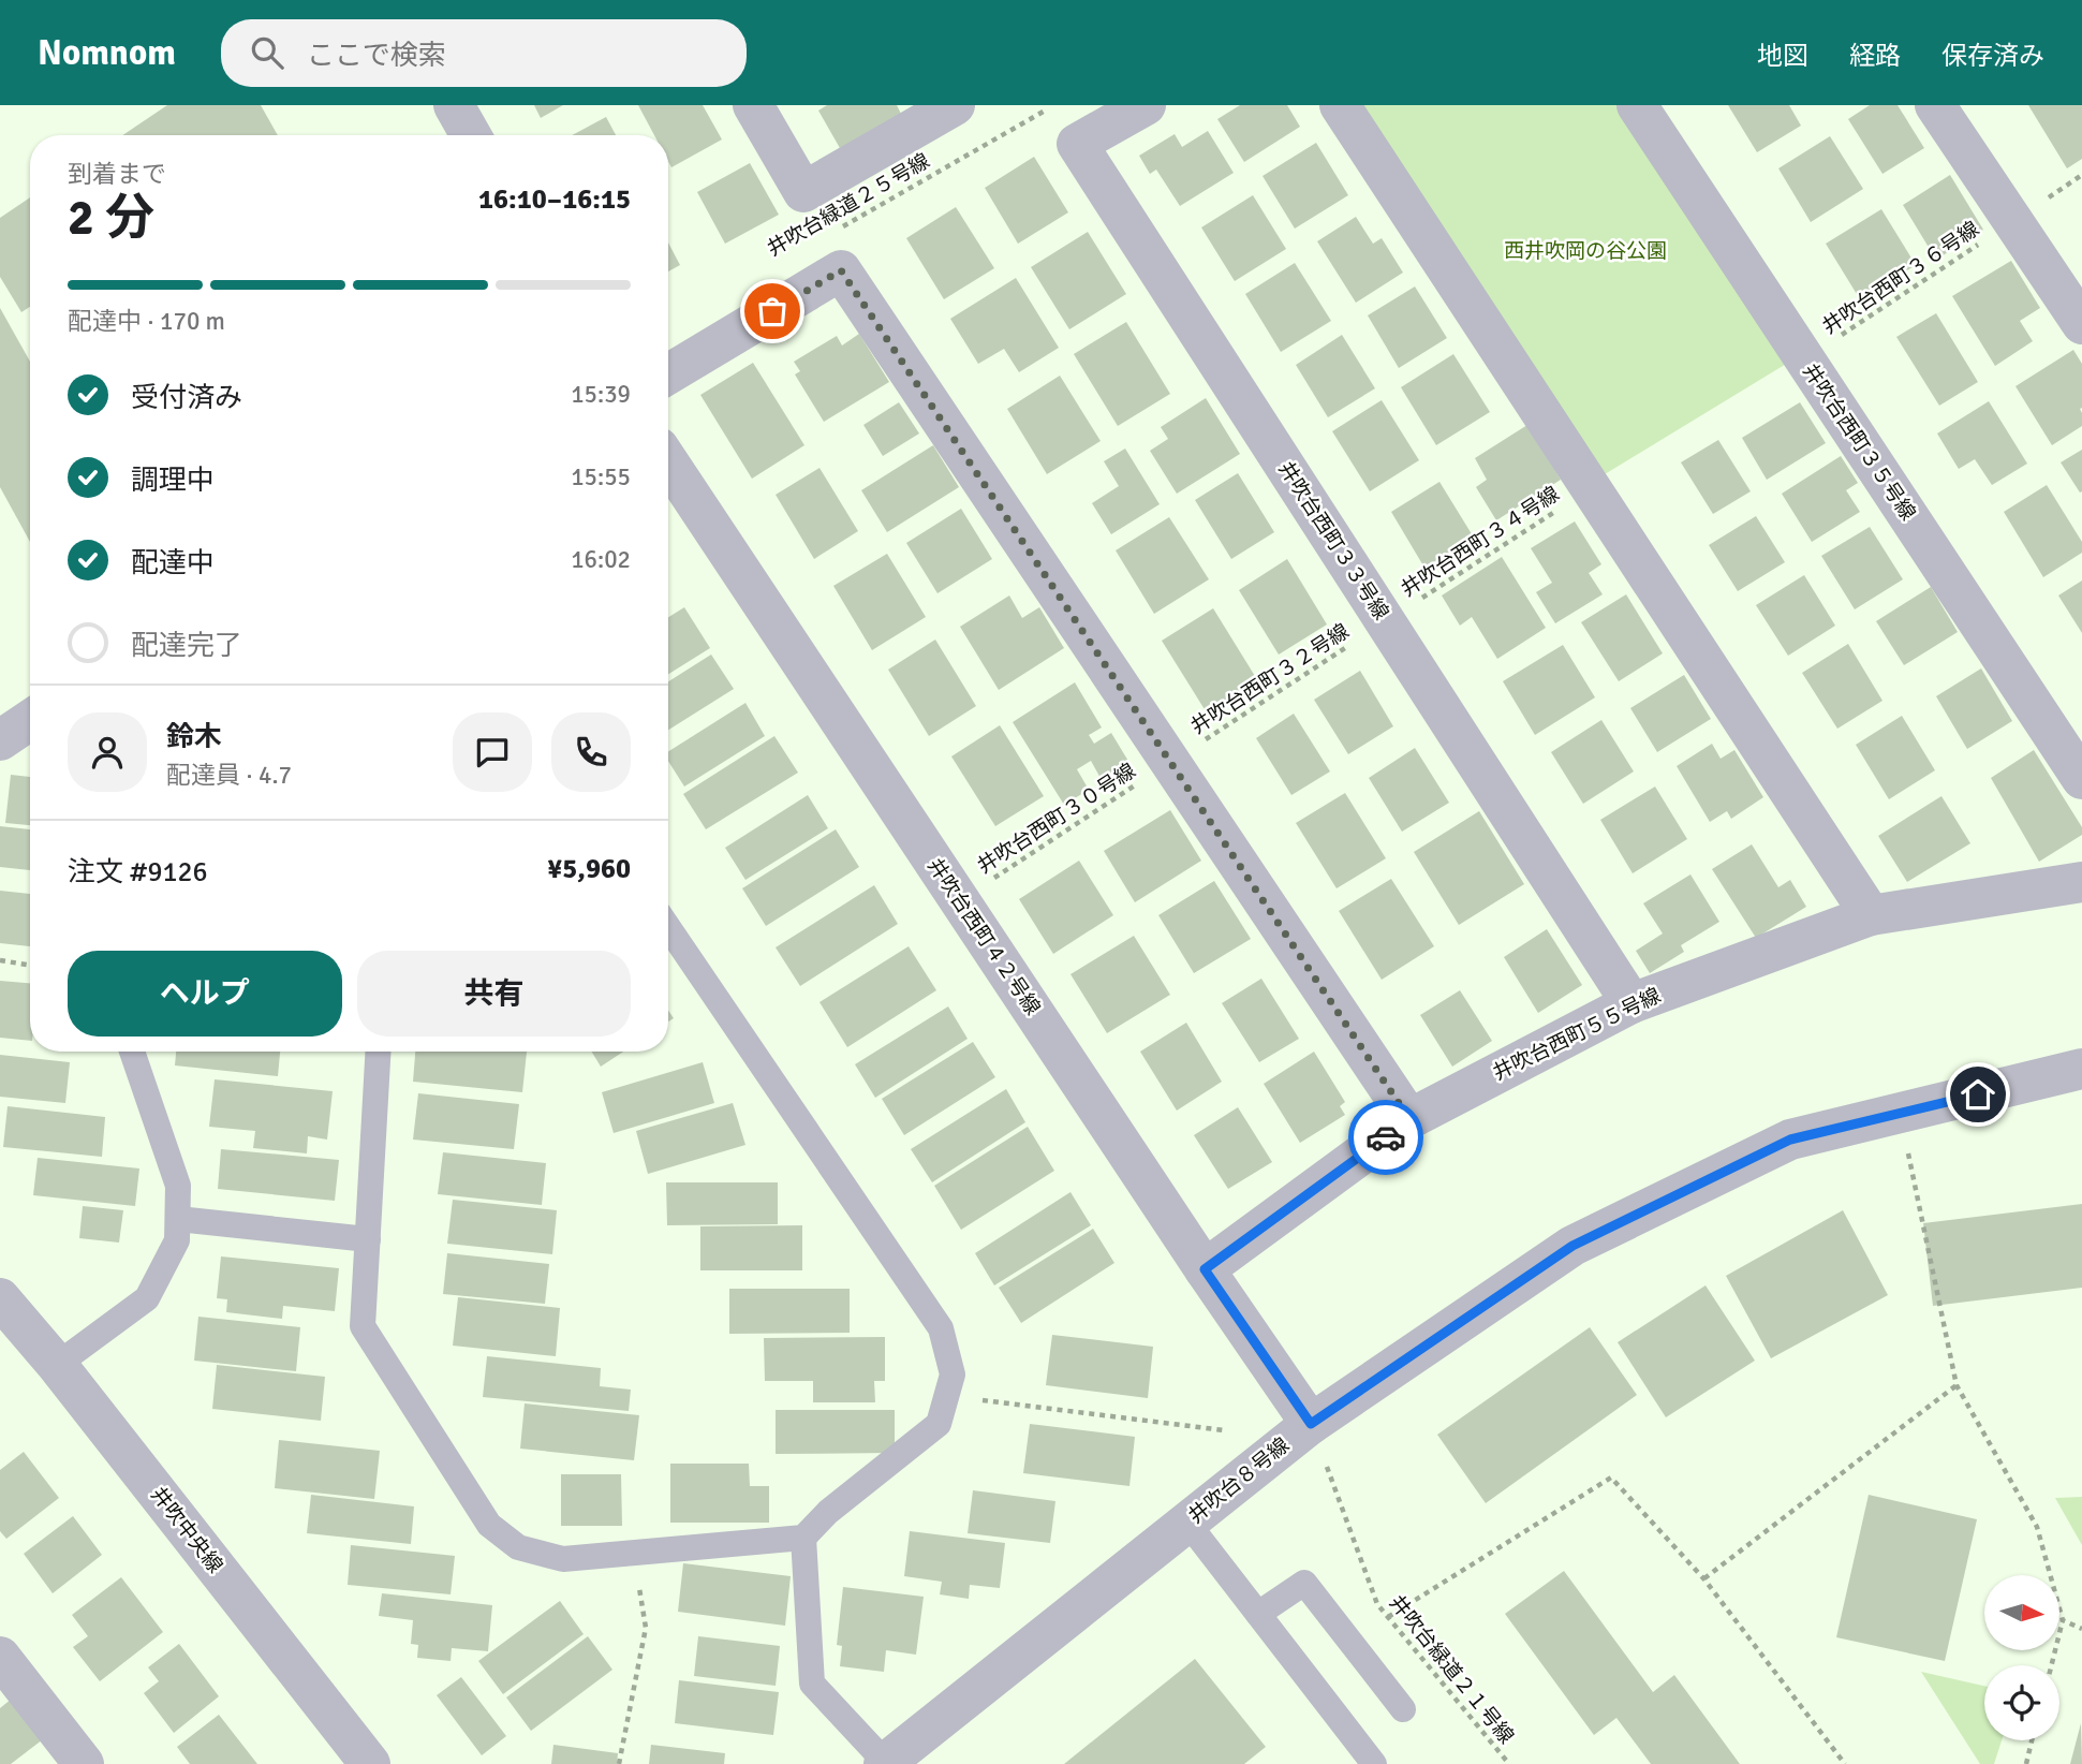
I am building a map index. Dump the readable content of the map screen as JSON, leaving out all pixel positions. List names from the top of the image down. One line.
{"streets":{"street":["井吹台西町３５号線","井吹台西町３３号線","井吹台西町４２号線","井吹台西町５５号線","井吹台８号線","井吹中央線"],"path":["井吹台緑道２５号線","井吹台西町３６号線","井吹台西町３４号線","井吹台西町３２号線","井吹台西町３０号線","井吹台緑道２１号線"]},"crossings":[["井吹台西町３６号線","井吹台西町３５号線"],["井吹台西町３３号線","井吹台西町３４号線"],["井吹台西町３３号線","井吹台西町３２号線"],["井吹台西町３３号線","井吹台西町５５号線"],["井吹台西町３４号線","井吹台西町３２号線"],["井吹台西町３２号線","井吹台西町３０号線"],["井吹台西町３０号線","井吹台西町４２号線"],["井吹台西町４２号線","井吹台西町５５号線"],["井吹台西町４２号線","井吹台８号線"],["井吹台西町４２号線","井吹台緑道２１号線"],["井吹台８号線","井吹台緑道２１号線"]],"parks":["西井吹岡の谷公園"],"north":"right","page":{"header":"Nomnom","search":"ここで検索","nav":["地図","経路","保存済み"],"heading":["2 分","到着まで","16:10–16:15"],"panel":["鈴木","配達員 · 4.7","注文 #9126","¥5,960"],"bar":"配達中 · 170 m","list":[["受付済み","15:39"],["調理中","15:55"],["配達中","16:02"],"配達完了"],"buttons":["ヘルプ","共有"]}}
